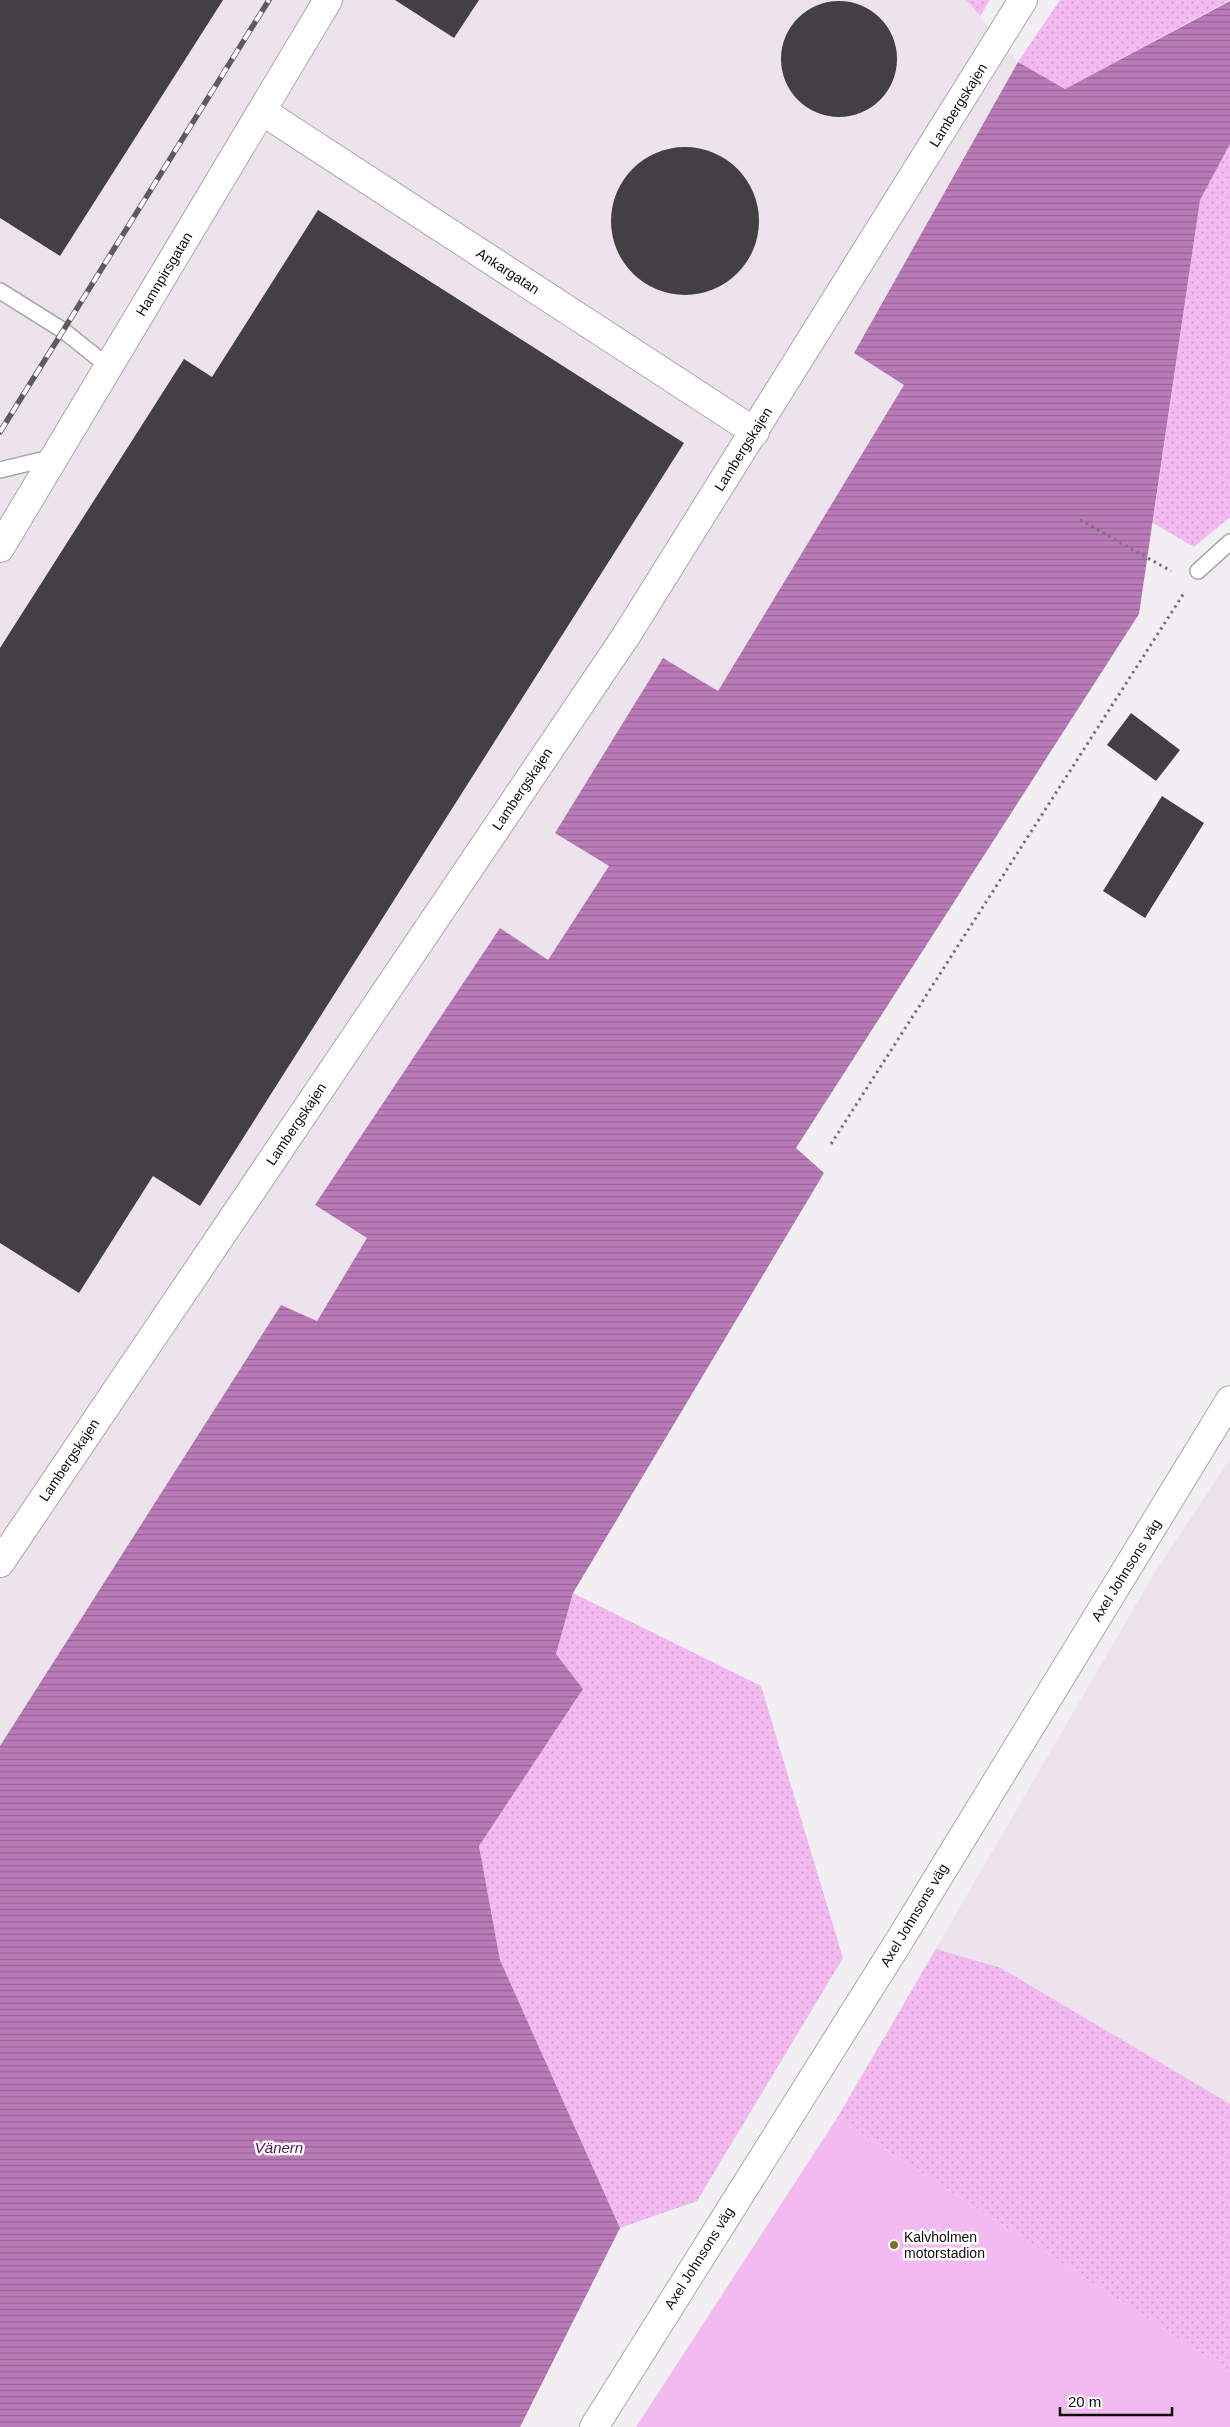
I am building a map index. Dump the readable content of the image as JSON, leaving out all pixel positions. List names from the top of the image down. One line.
{"streets":{"street":["Lambergskajen","Ankargatan","Hamnpirsgatan","Axel Johnsons väg"]},"crossings":[["Lambergskajen","Ankargatan"],["Ankargatan","Hamnpirsgatan"]],"water":["Vänern"],"places":["Kalvholmen motorstadion"],"scale_bar":"20 m"}
